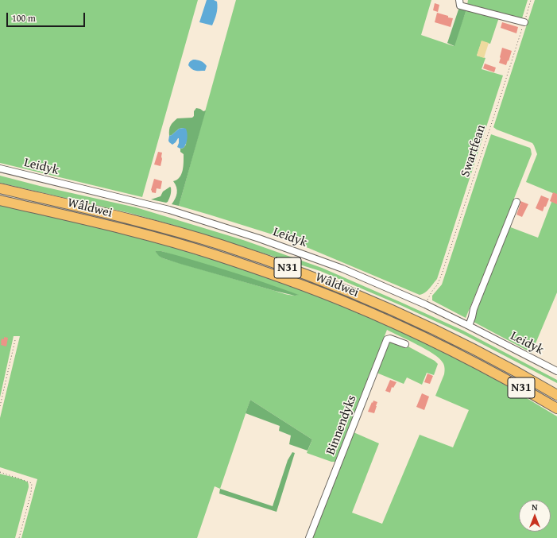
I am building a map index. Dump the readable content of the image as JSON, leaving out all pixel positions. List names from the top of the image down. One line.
{"streets":{"highway":["Wâldwei","N31"],"street":["Leidyk","Binnendyks"],"path":["Swartfean"]},"crossings":[["Swartfean","Leidyk"]],"scale_bar":"100 m","north":"top"}
